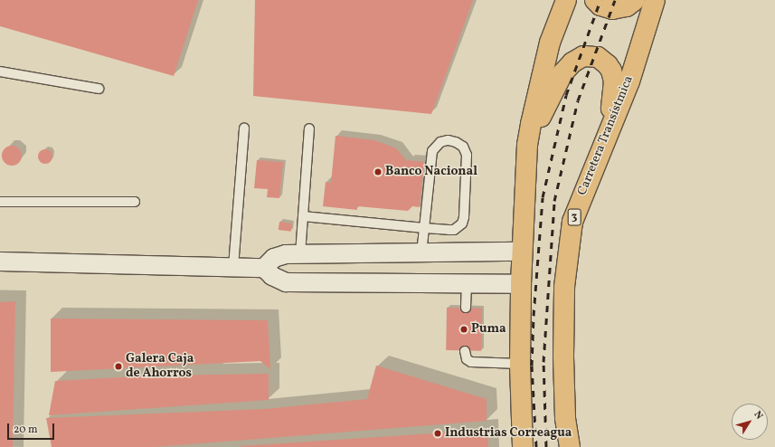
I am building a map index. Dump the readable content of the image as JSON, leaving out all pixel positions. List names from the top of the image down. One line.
{"streets":{"main road":["Carretera Transístmica","3"]},"places":["Banco Nacional","Puma","Galera Caja de Ahorros","Industrias Correagua"],"scale_bar":"20 m","north":"top right"}
